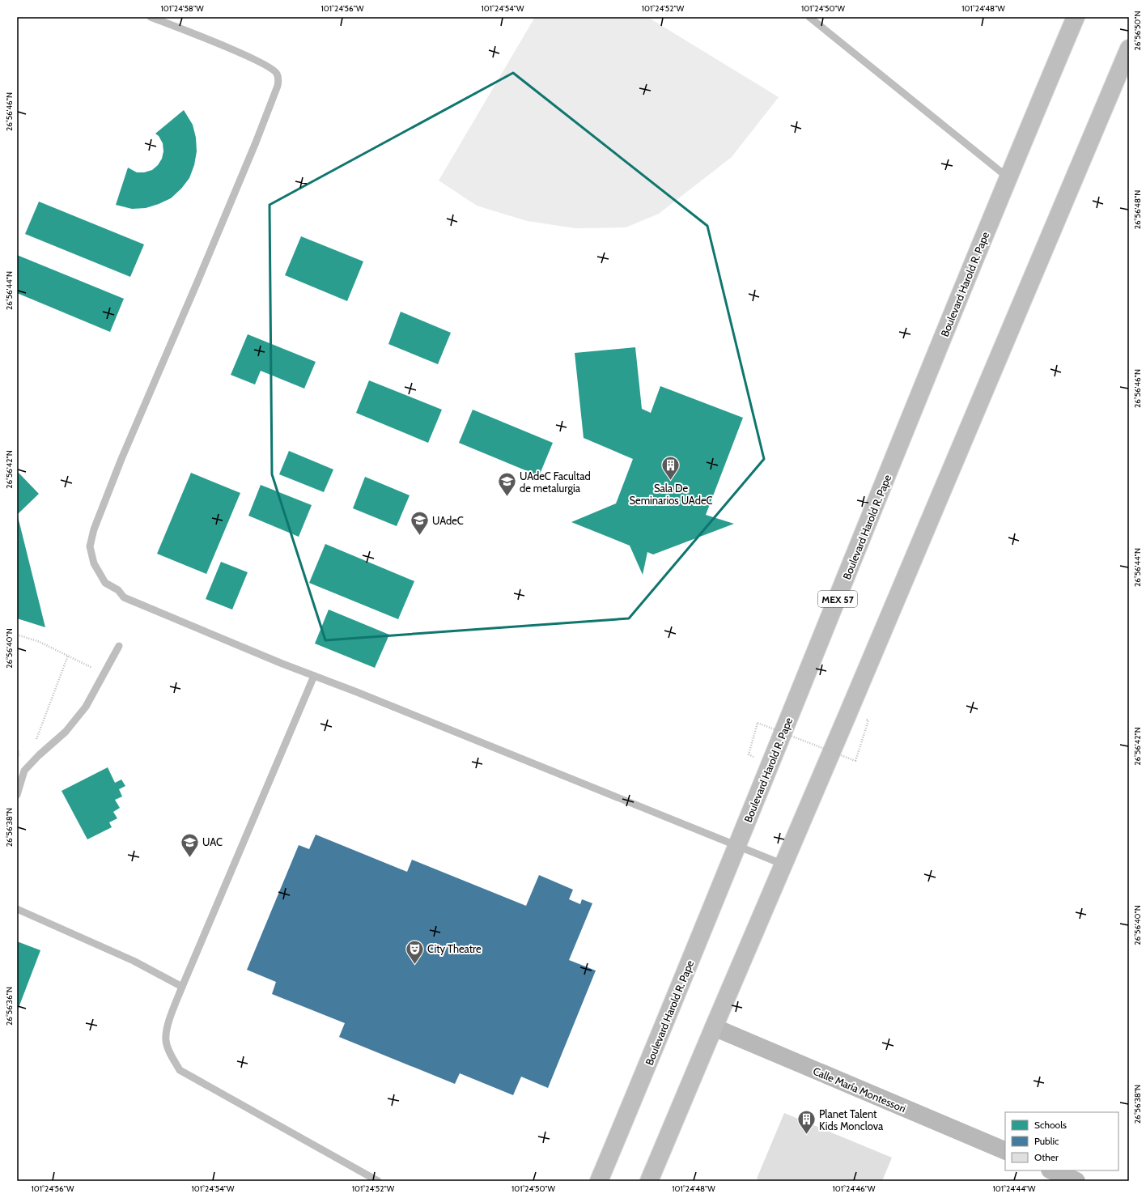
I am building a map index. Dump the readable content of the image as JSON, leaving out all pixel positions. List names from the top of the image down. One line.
{"streets":{"highway":["Boulevard Harold R. Pape","MEX 57"],"main road":["Calle María Montessori"]},"places":{"building":["Sala De Seminarios UAdeC","Planet Talent Kids Monclova"],"school or university":["UAdeC Facultad de metalurgia","UAdeC","UAC"],"theatre":["City Theatre"]},"legend":["Schools","Public","Other"],"coordinates":["101°24'58\"W","101°24'56\"W","101°24'54\"W","101°24'52\"W","101°24'50\"W","101°24'48\"W","26°56'50\"N","26°56'46\"N","26°56'48\"N","26°56'44\"N","26°56'42\"N","26°56'40\"N","26°56'38\"N","26°56'36\"N","101°24'46\"W","101°24'44\"W"]}
